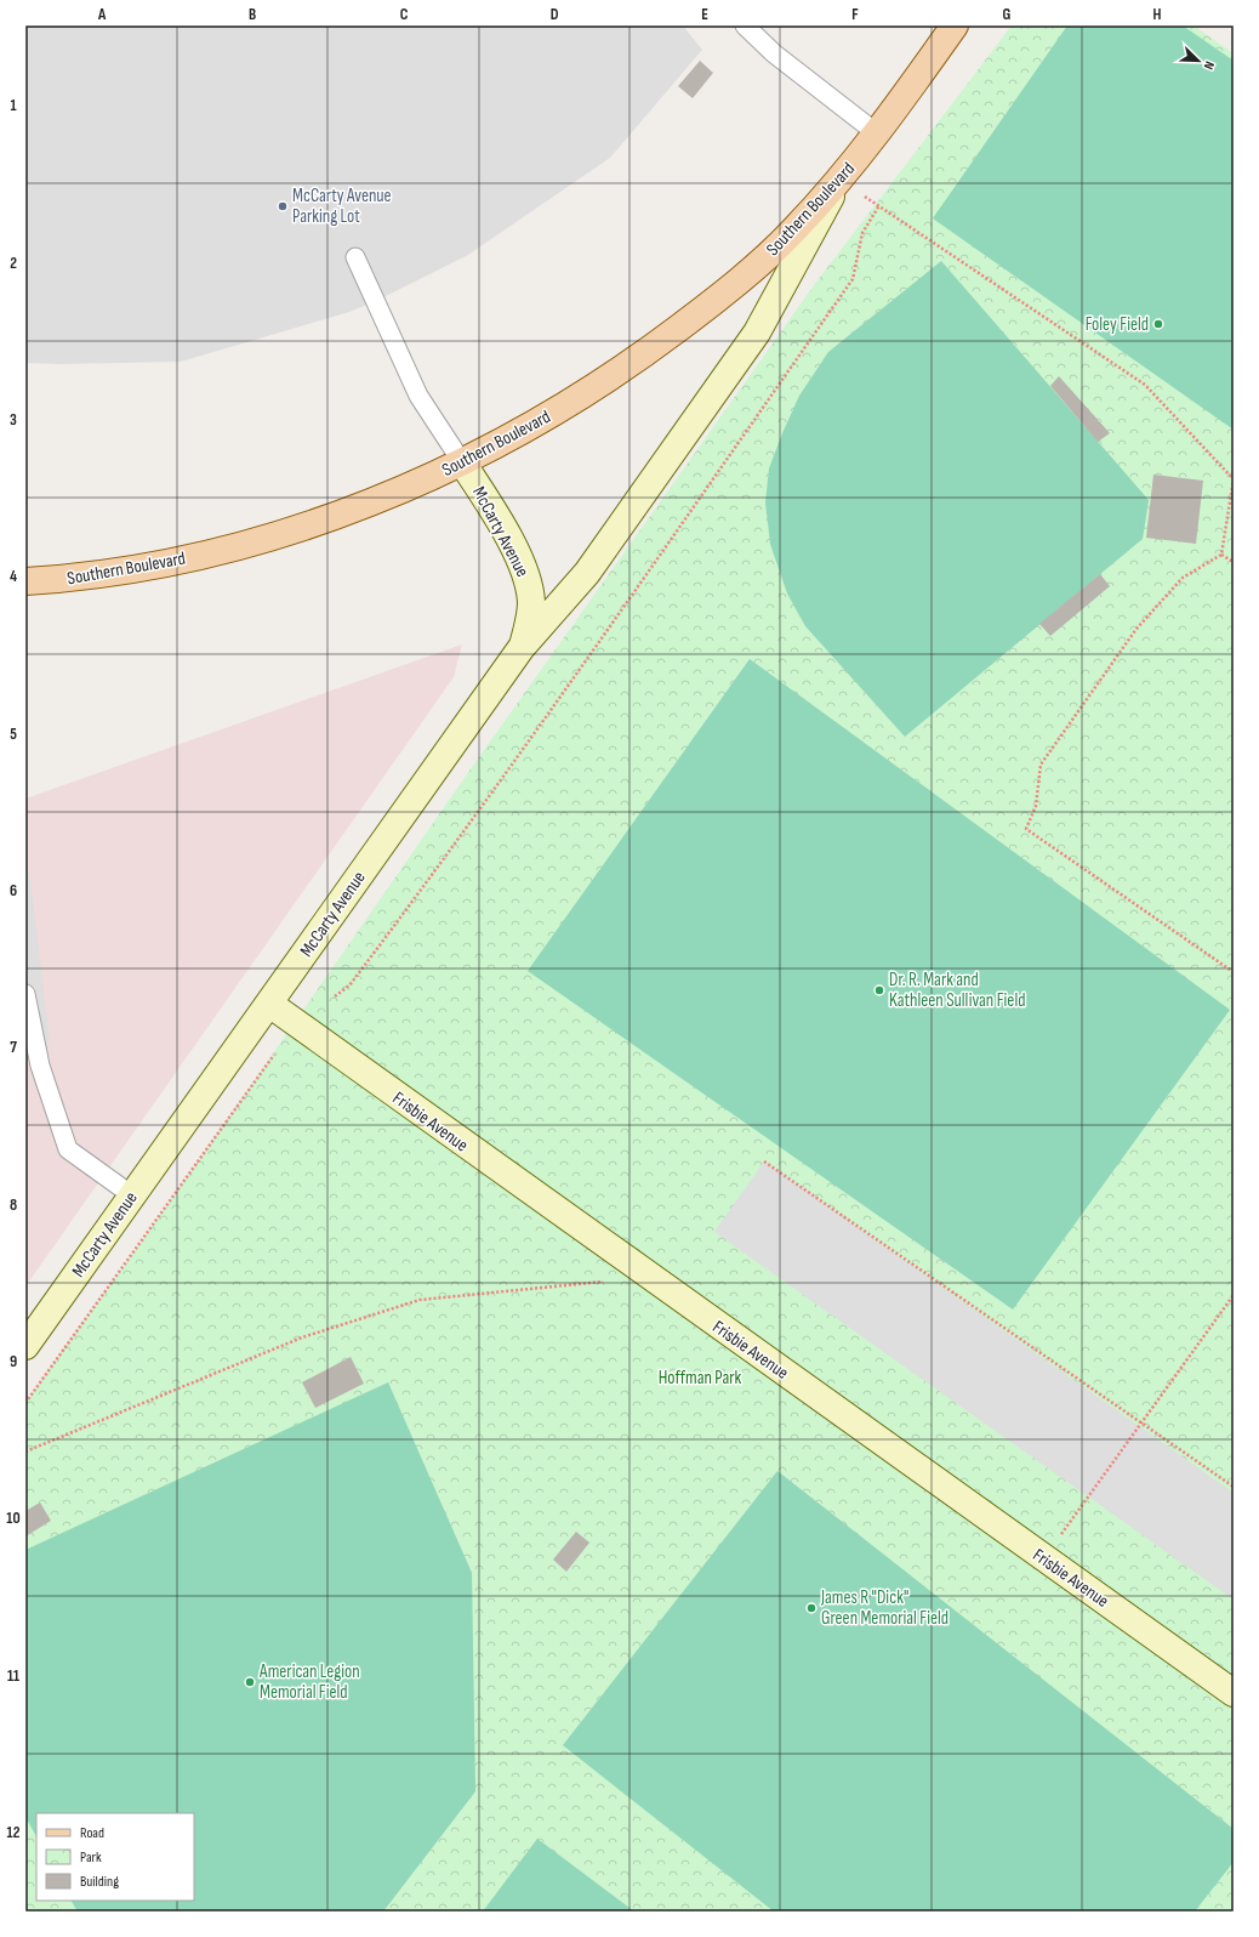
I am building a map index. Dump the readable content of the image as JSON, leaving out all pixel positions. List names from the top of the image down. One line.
{"streets":{"main road":["Southern Boulevard"],"street":["McCarty Avenue","Frisbie Avenue"]},"crossings":[["Southern Boulevard","McCarty Avenue"],["McCarty Avenue","Frisbie Avenue"]],"parks":["Hoffman Park"],"places":["McCarty Avenue Parking Lot","Foley Field","Dr. R. Mark and Kathleen Sullivan Field","James R \"Dick\" Green Memorial Field","American Legion Memorial Field"],"legend":["Road","Park","Building"],"north":"bottom right","grid":{"columns":["A","B","C","D","E","F","G","H"],"rows":["1","2","3","4","5","6","7","8","9","10","11","12"]}}
